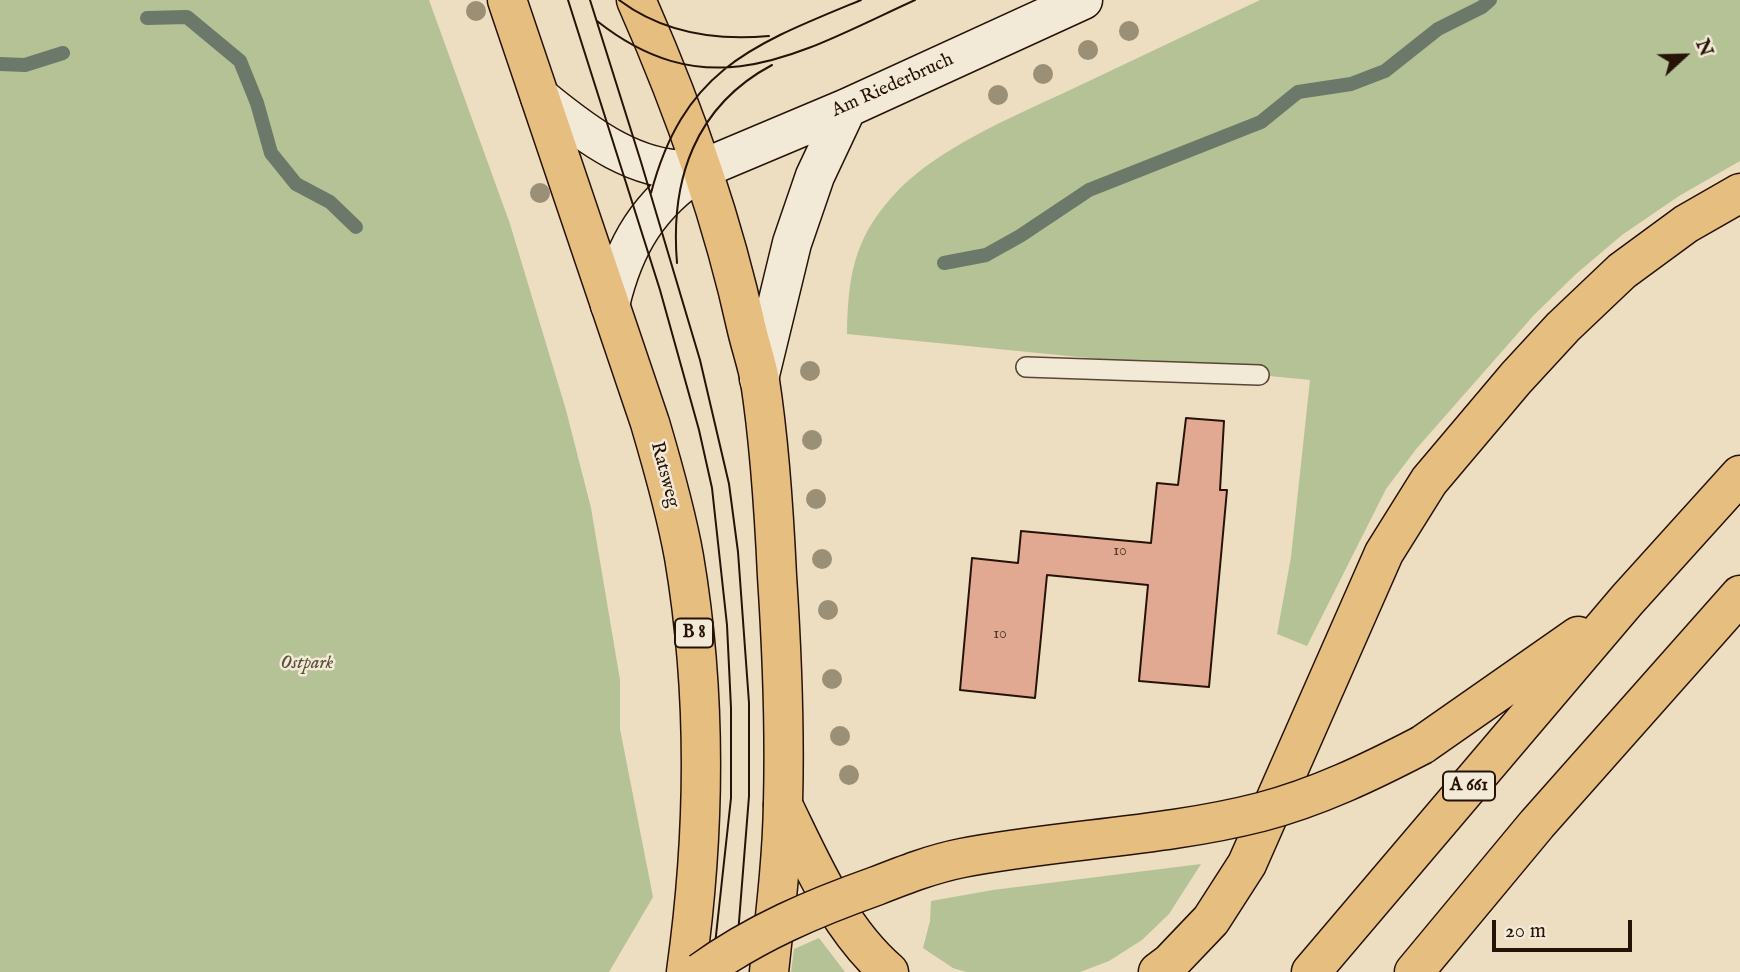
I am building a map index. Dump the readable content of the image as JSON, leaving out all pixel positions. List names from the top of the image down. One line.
{"streets":{"main road":["Am Riederbruch","Ratsweg","B 8","A 661"]},"parks":["Ostpark"],"house_numbers":["10","10"],"scale_bar":"20 m","north":"right"}
